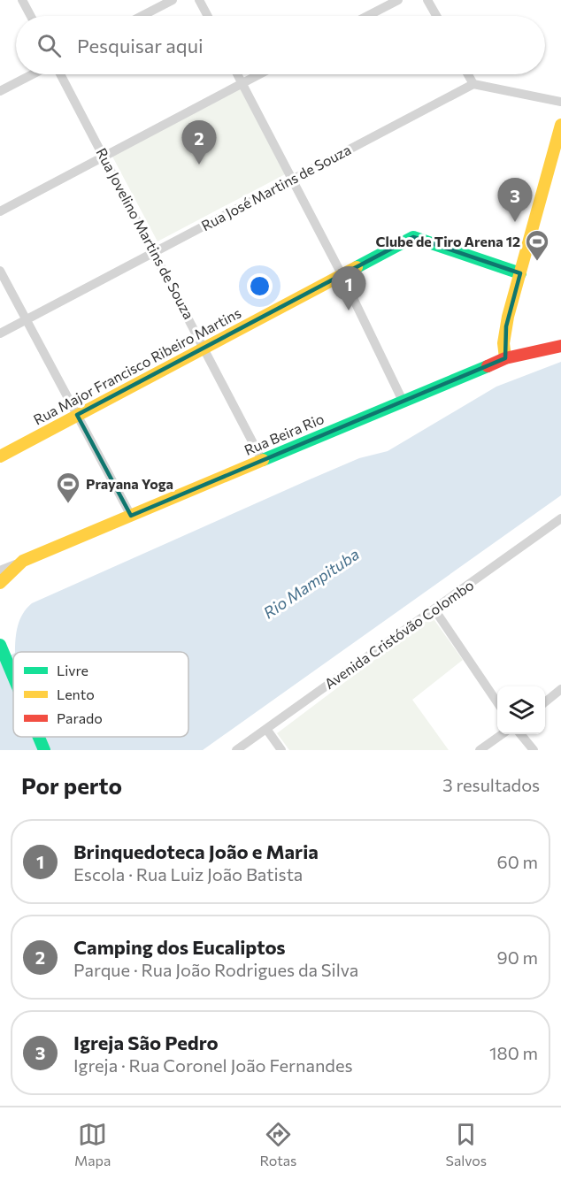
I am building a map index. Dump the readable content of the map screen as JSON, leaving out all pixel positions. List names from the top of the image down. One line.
{"streets":{"main road":["Rua Major Francisco Ribeiro Martins","Rua Beira Rio"],"street":["Rua José Martins de Souza","Rua Jovelino Martins de Souza","Avenida Cristóvão Colombo"]},"crossings":[["Rua José Martins de Souza","Rua Jovelino Martins de Souza"],["Rua Jovelino Martins de Souza","Rua Major Francisco Ribeiro Martins"],["Rua Jovelino Martins de Souza","Rua Beira Rio"]],"water":["Rio Mampituba"],"places":{"sports":["Clube de Tiro Arena 12","Prayana Yoga"]},"legend":["Livre","Lento","Parado"],"page":{"search":"Pesquisar aqui","pins":["2","3","1"],"heading":["Por perto","3 resultados"],"list":[{"mark":"1","name":"Brinquedoteca João e Maria","note":"Escola · Rua Luiz João Batista","value":"60 m"},{"mark":"2","name":"Camping dos Eucaliptos","note":"Parque · Rua João Rodrigues da Silva","value":"90 m"},{"mark":"3","name":"Igreja São Pedro","note":"Igreja · Rua Coronel João Fernandes","value":"180 m"}],"nav":["Mapa","Rotas","Salvos"]}}
